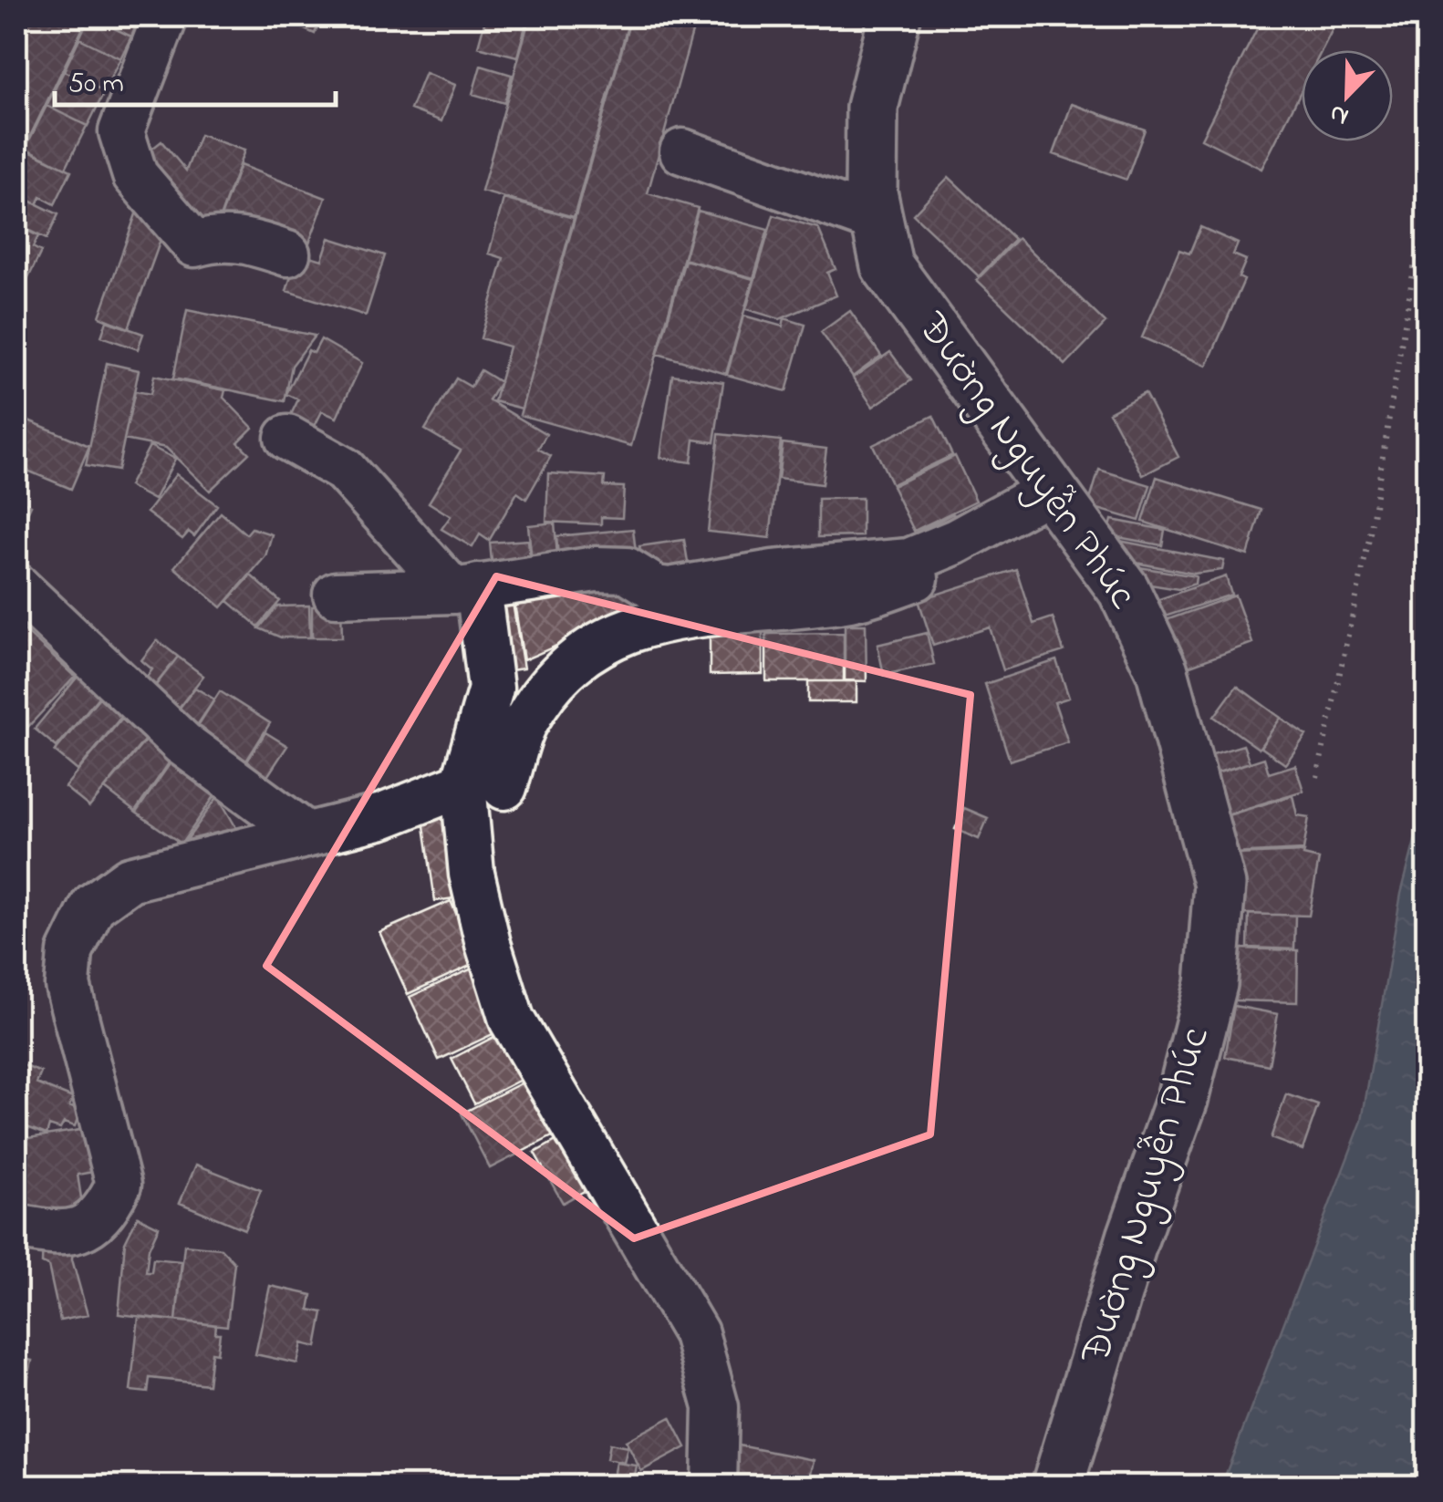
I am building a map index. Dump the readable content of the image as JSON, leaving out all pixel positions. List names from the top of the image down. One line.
{"streets":{"main road":["Đường Nguyễn Phúc"]},"scale_bar":"50 m","north":"bottom left"}
